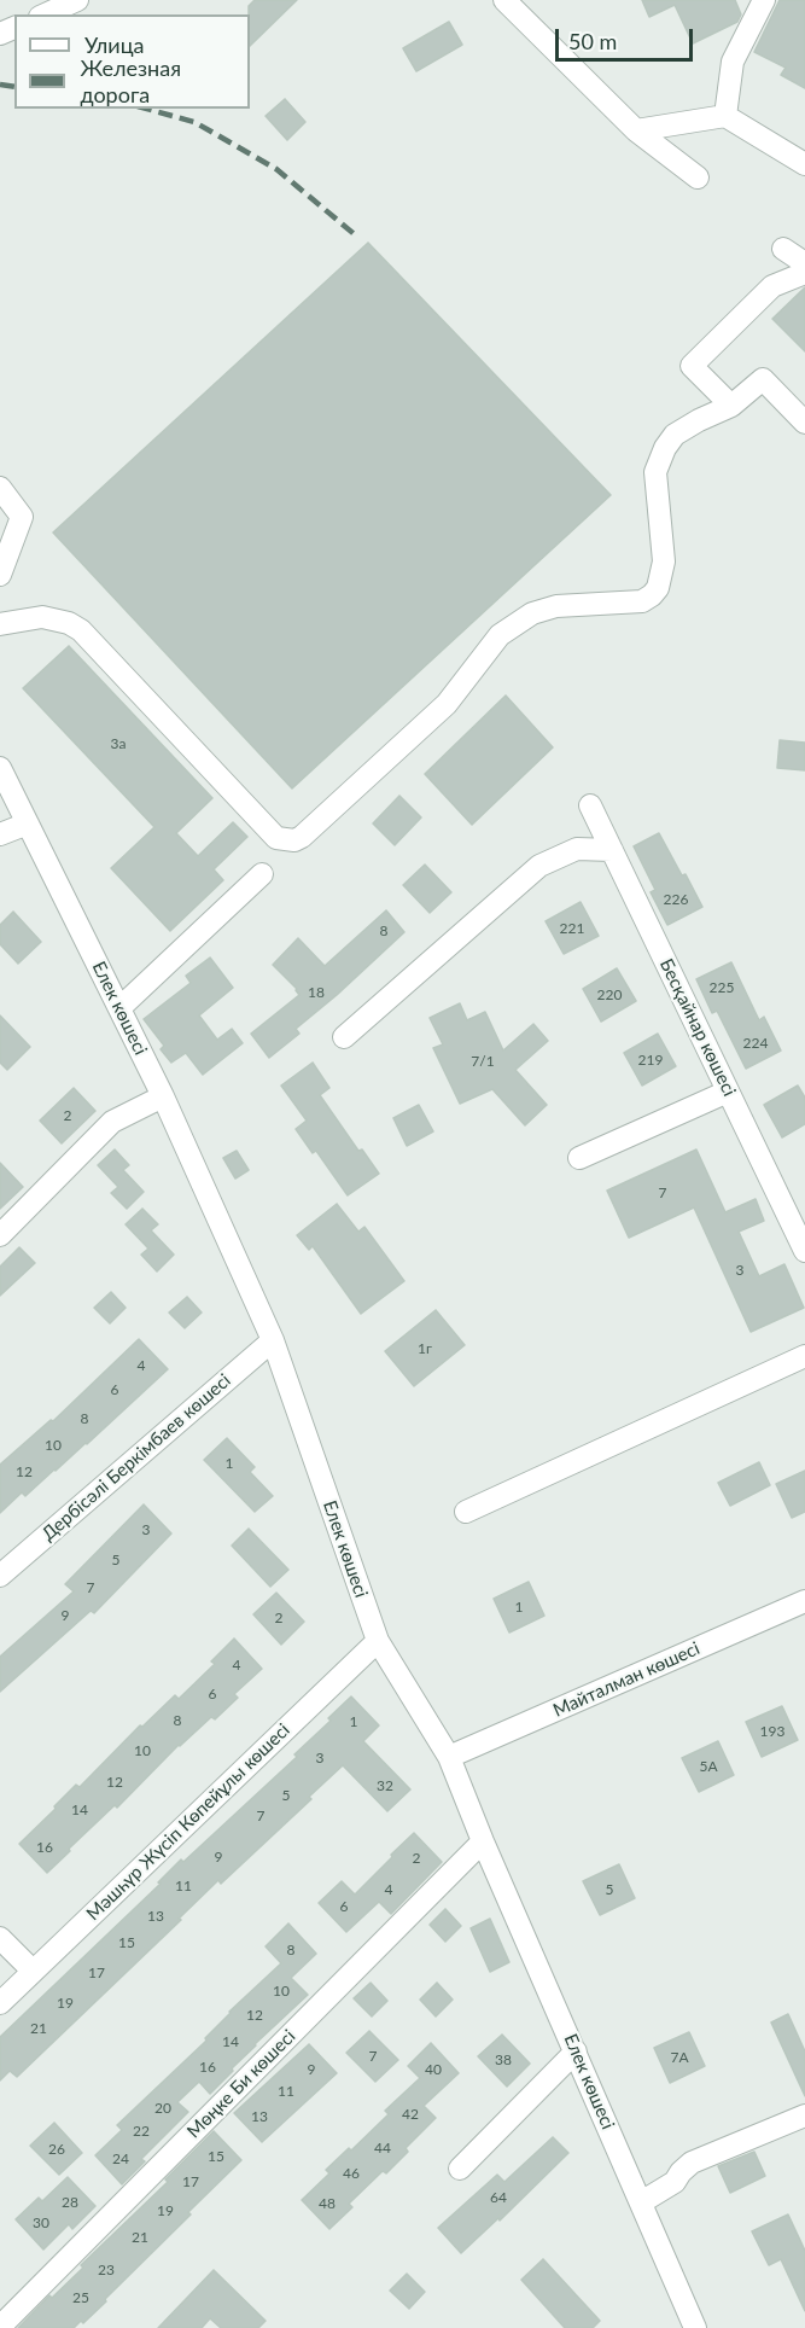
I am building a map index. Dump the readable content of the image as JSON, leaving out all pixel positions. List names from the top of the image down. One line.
{"streets":{"street":["Елек көшесі","Бесқайнар көшесі","Дербісәлі Беркімбаев көшесі","Майталман көшесі","Мәшһүр Жүсіп Көпейұлы көшесі","Мөңке Би көшесі"]},"crossings":[["Елек көшесі","Дербісәлі Беркімбаев көшесі"],["Елек көшесі","Майталман көшесі"],["Елек көшесі","Мәшһүр Жүсіп Көпейұлы көшесі"],["Елек көшесі","Мөңке Би көшесі"]],"house_numbers":["3а","226","221","8","225","18","220","224","219","7/1","2","7","3","1г","4","6","8","10","1","12","3","5","7","1","9","2","4","6","8","1","193","10","3","5А","12","32","5","14","7","16","9","2","11","4","5","6","13","15","8","17","10","19","12","21","14","7","7А","38","16","9","40","11","20","42","13","22","44","26","15","24","46","17","64","28","48","19","30","21","23","25"],"legend":["Улица","Железная дорога"],"scale_bar":"50 m"}
